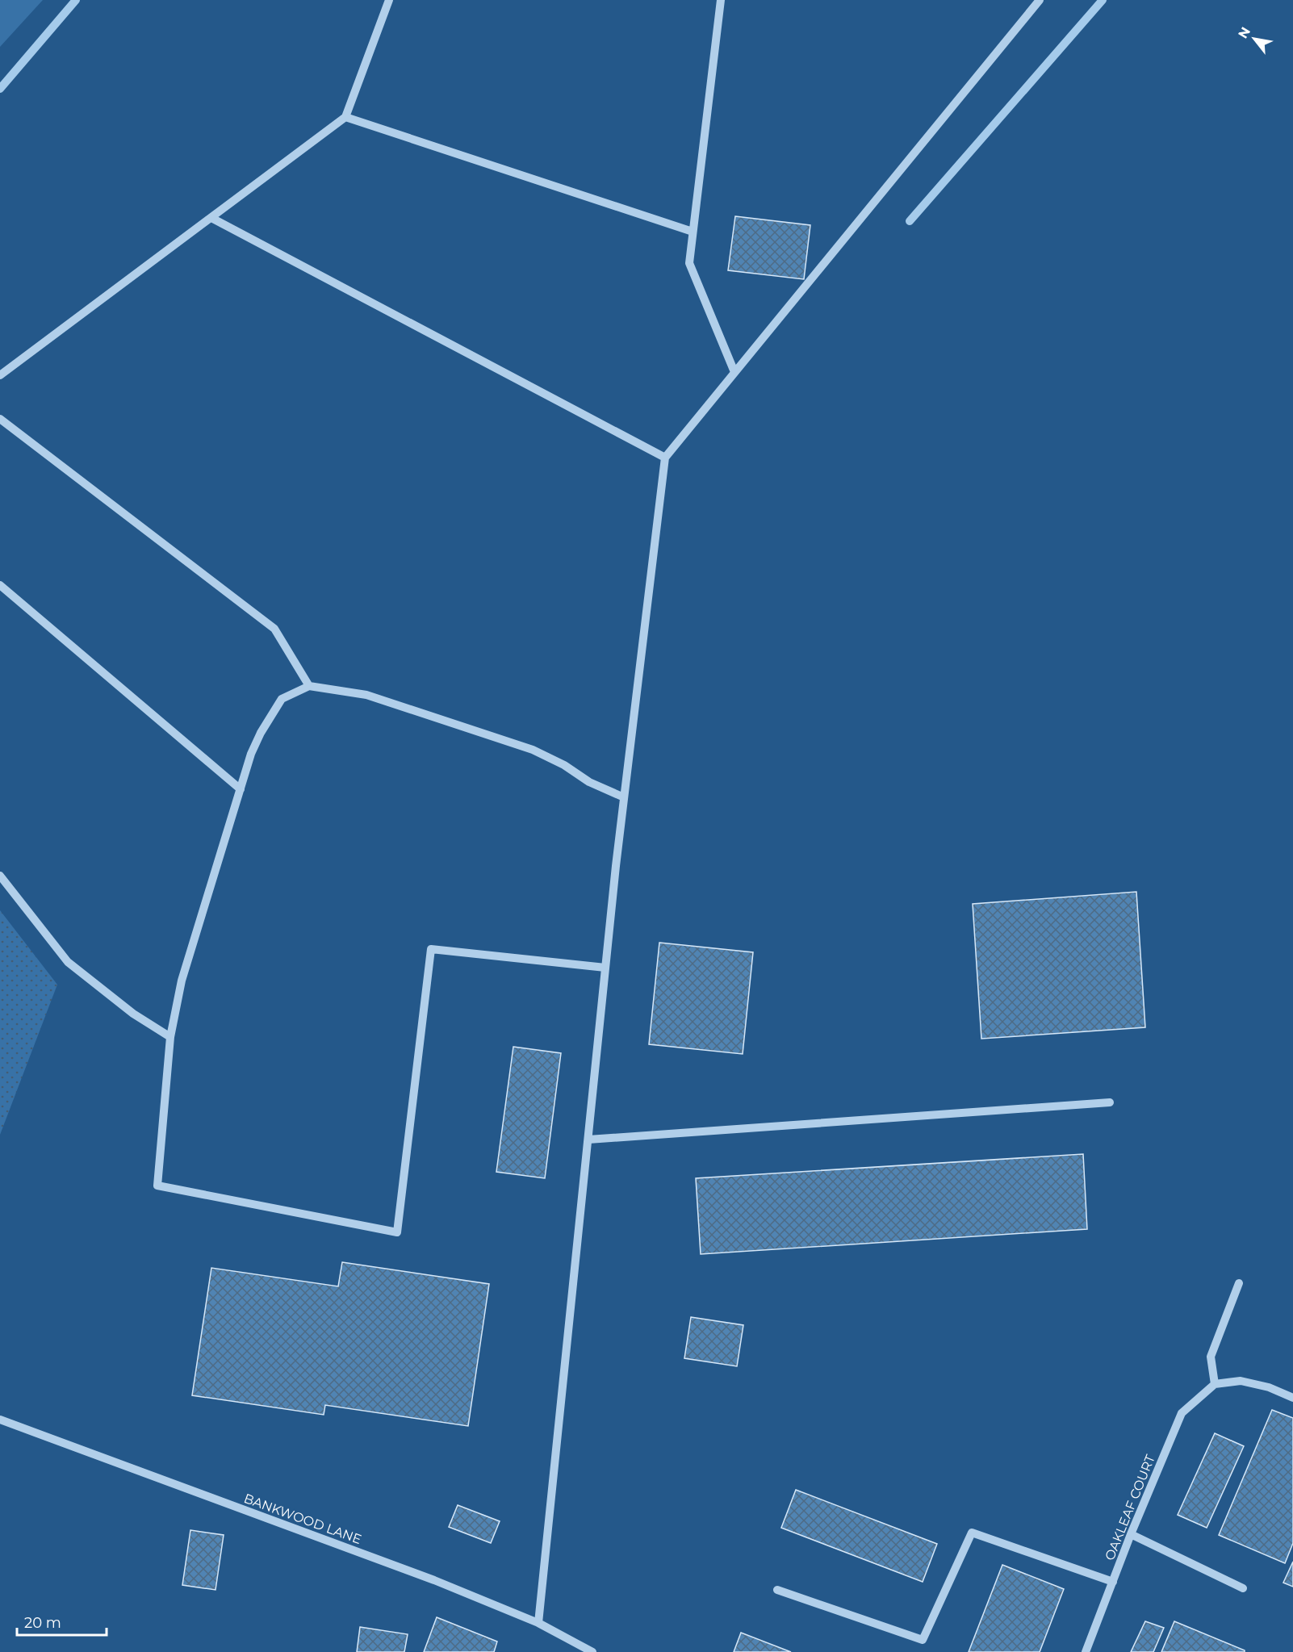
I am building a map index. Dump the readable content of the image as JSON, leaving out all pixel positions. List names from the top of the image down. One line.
{"streets":{"street":["OAKLEAF COURT","BANKWOOD LANE"]},"scale_bar":"20 m","north":"top left"}
